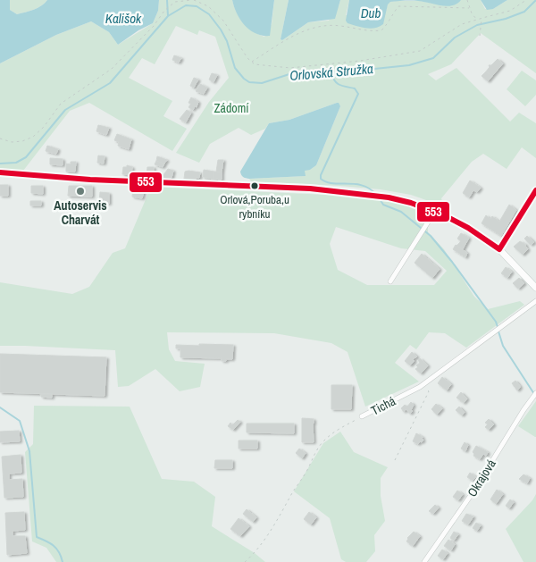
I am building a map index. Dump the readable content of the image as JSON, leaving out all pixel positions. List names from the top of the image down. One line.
{"streets":{"street":["Tichá","Okrajová"]},"water":["Dub","Kališok","Orlovská Stružka"],"parks":["Zádomí"],"places":["Orlová,Poruba,u rybníku","Autoservis Charvát"],"lines":["transit line 553"]}
